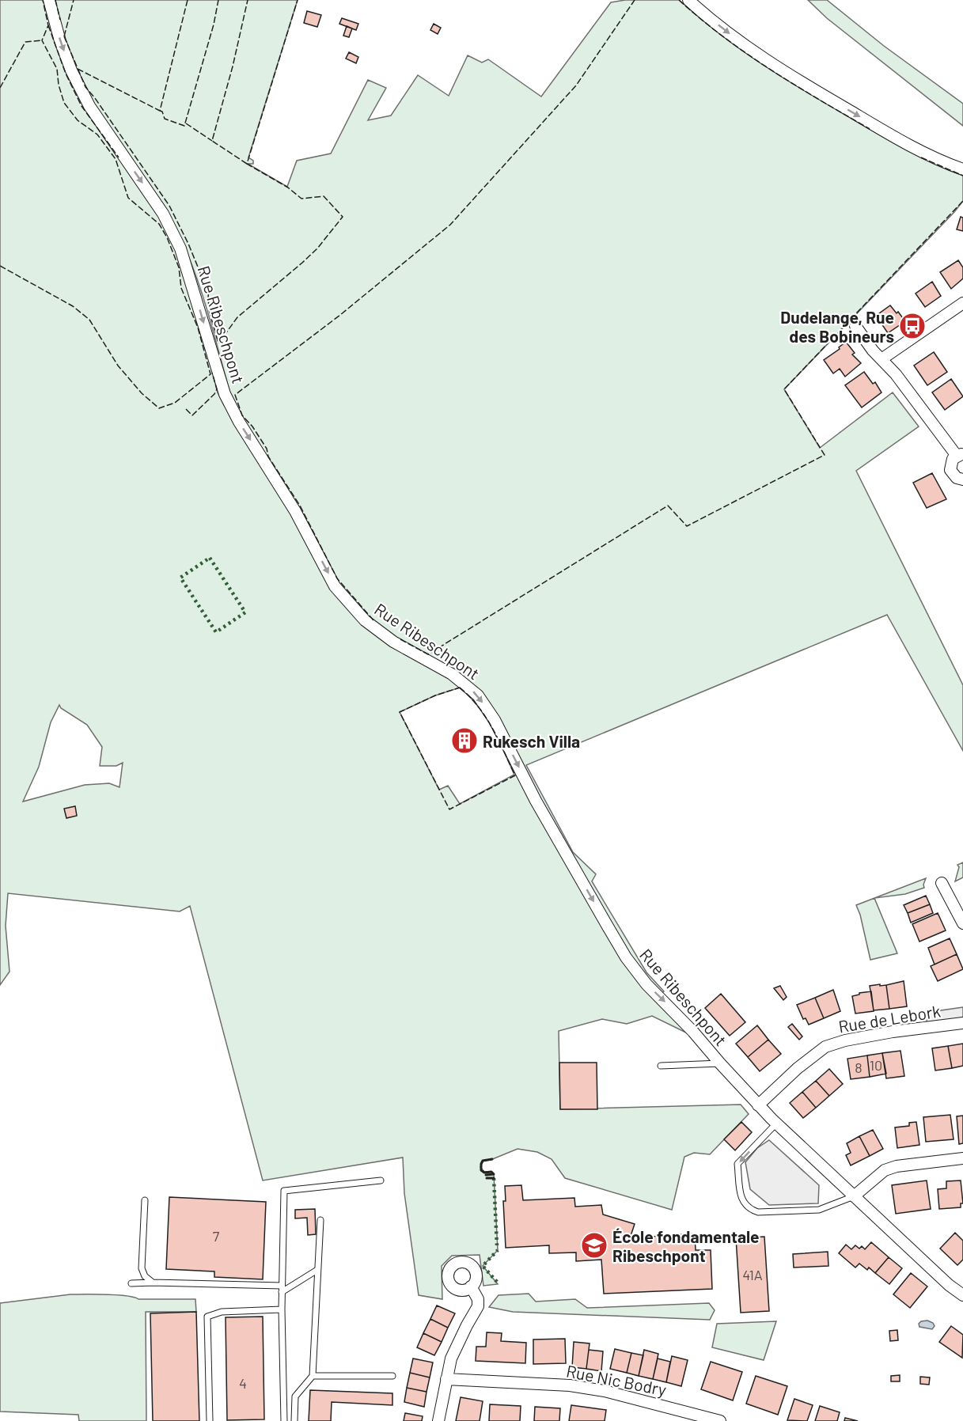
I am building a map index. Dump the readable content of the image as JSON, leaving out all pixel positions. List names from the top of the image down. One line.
{"streets":{"street":["Rue Ribeschpont","Rue de Lebork","Rue Nic Bodry"]},"crossings":[["Rue Ribeschpont","Rue de Lebork"]],"one_way":["Rue Ribeschpont"],"places":{"bus stop":["Dudelange, Rue des Bobineurs"],"building":["Rukesch Villa"],"school or university":["École fondamentale Ribeschpont"]},"house_numbers":["10","8","7","41A","4"]}
